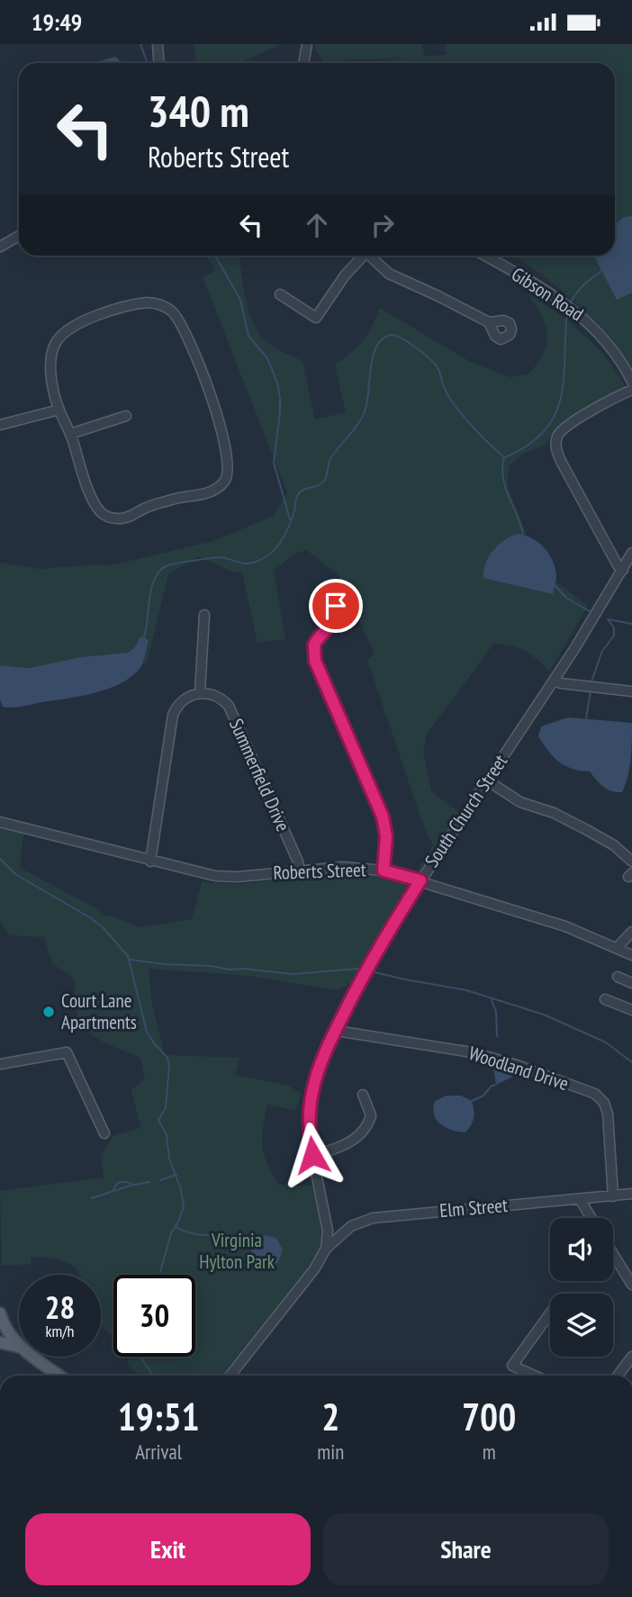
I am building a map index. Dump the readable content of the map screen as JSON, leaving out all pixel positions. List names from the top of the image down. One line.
{"streets":{"street":["Gibson Road","Summerfield Drive","South Church Street","Roberts Street","Woodland Drive","Elm Street"]},"crossings":[["Summerfield Drive","Roberts Street"],["South Church Street","Roberts Street"],["South Church Street","Woodland Drive"],["South Church Street","Elm Street"],["Woodland Drive","Elm Street"]],"parks":["Virginia Hylton Park"],"places":["Court Lane Apartments"],"page":{"status":"19:49","turn":["340 m","Roberts Street"],"speed":"28 km/h","limit":"30","eta":["19:51","Arrival","2","min","700","m"],"buttons":["Exit","Share"]}}
